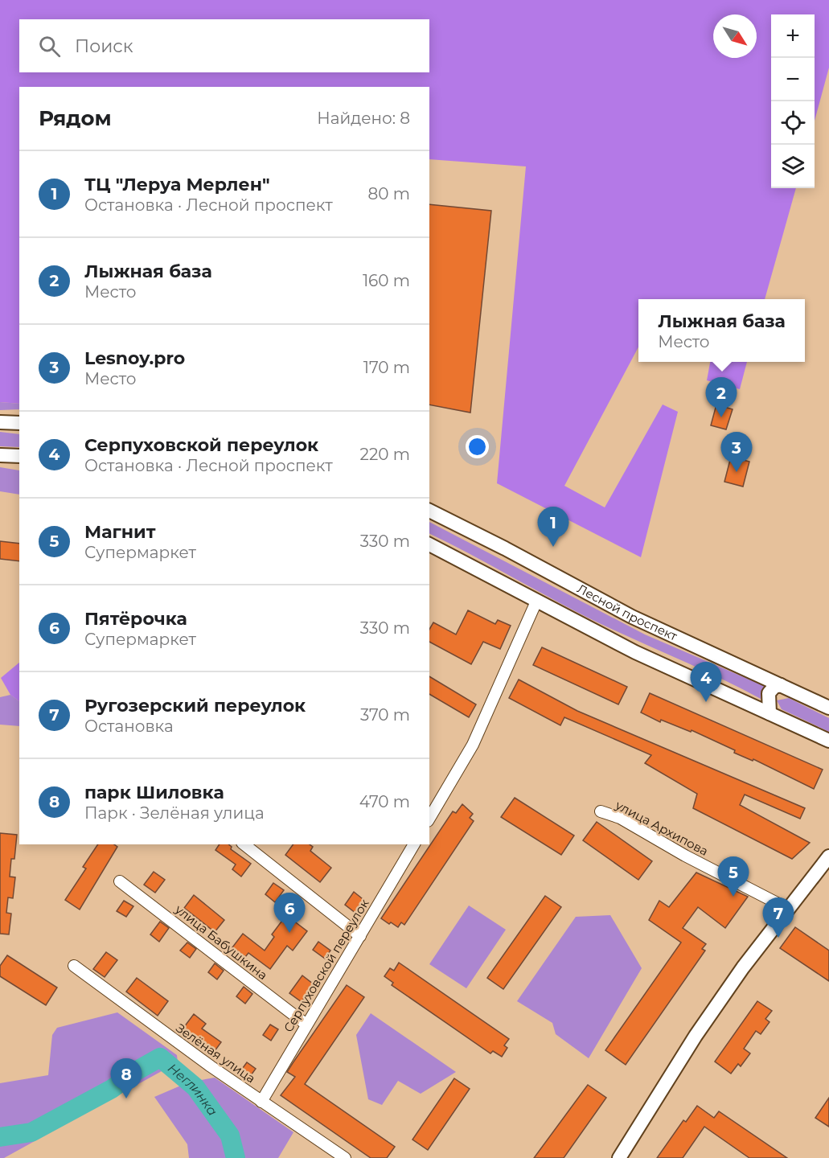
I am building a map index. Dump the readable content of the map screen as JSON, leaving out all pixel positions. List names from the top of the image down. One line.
{"streets":{"main road":["Лесной проспект"],"street":["улица Архипова","улица Бабушкина","Серпуховской переулок","Зелёная улица"]},"crossings":[["улица Бабушкина","Серпуховской переулок"],["Серпуховской переулок","Зелёная улица"]],"water":["Неглинка"],"north":"bottom right","page":{"map_buttons":["+","−"],"search":"Поиск","heading":["Рядом","Найдено: 8"],"list":[{"mark":"1","name":"ТЦ \"Леруа Мерлен\"","note":"Остановка · Лесной проспект","value":"80 m"},{"mark":"2","name":"Лыжная база","note":"Место","value":"160 m"},{"mark":"3","name":"Lesnoy.pro","note":"Место","value":"170 m"},{"mark":"4","name":"Серпуховской переулок","note":"Остановка · Лесной проспект","value":"220 m"},{"mark":"5","name":"Магнит","note":"Супермаркет","value":"330 m"},{"mark":"6","name":"Пятёрочка","note":"Супермаркет","value":"330 m"},{"mark":"7","name":"Ругозерский переулок","note":"Остановка","value":"370 m"},{"mark":"8","name":"парк Шиловка","note":"Парк · Зелёная улица","value":"470 m"}],"popup":["Лыжная база","Место"],"pins":["2","3","1","4","5","6","7","8"]}}
